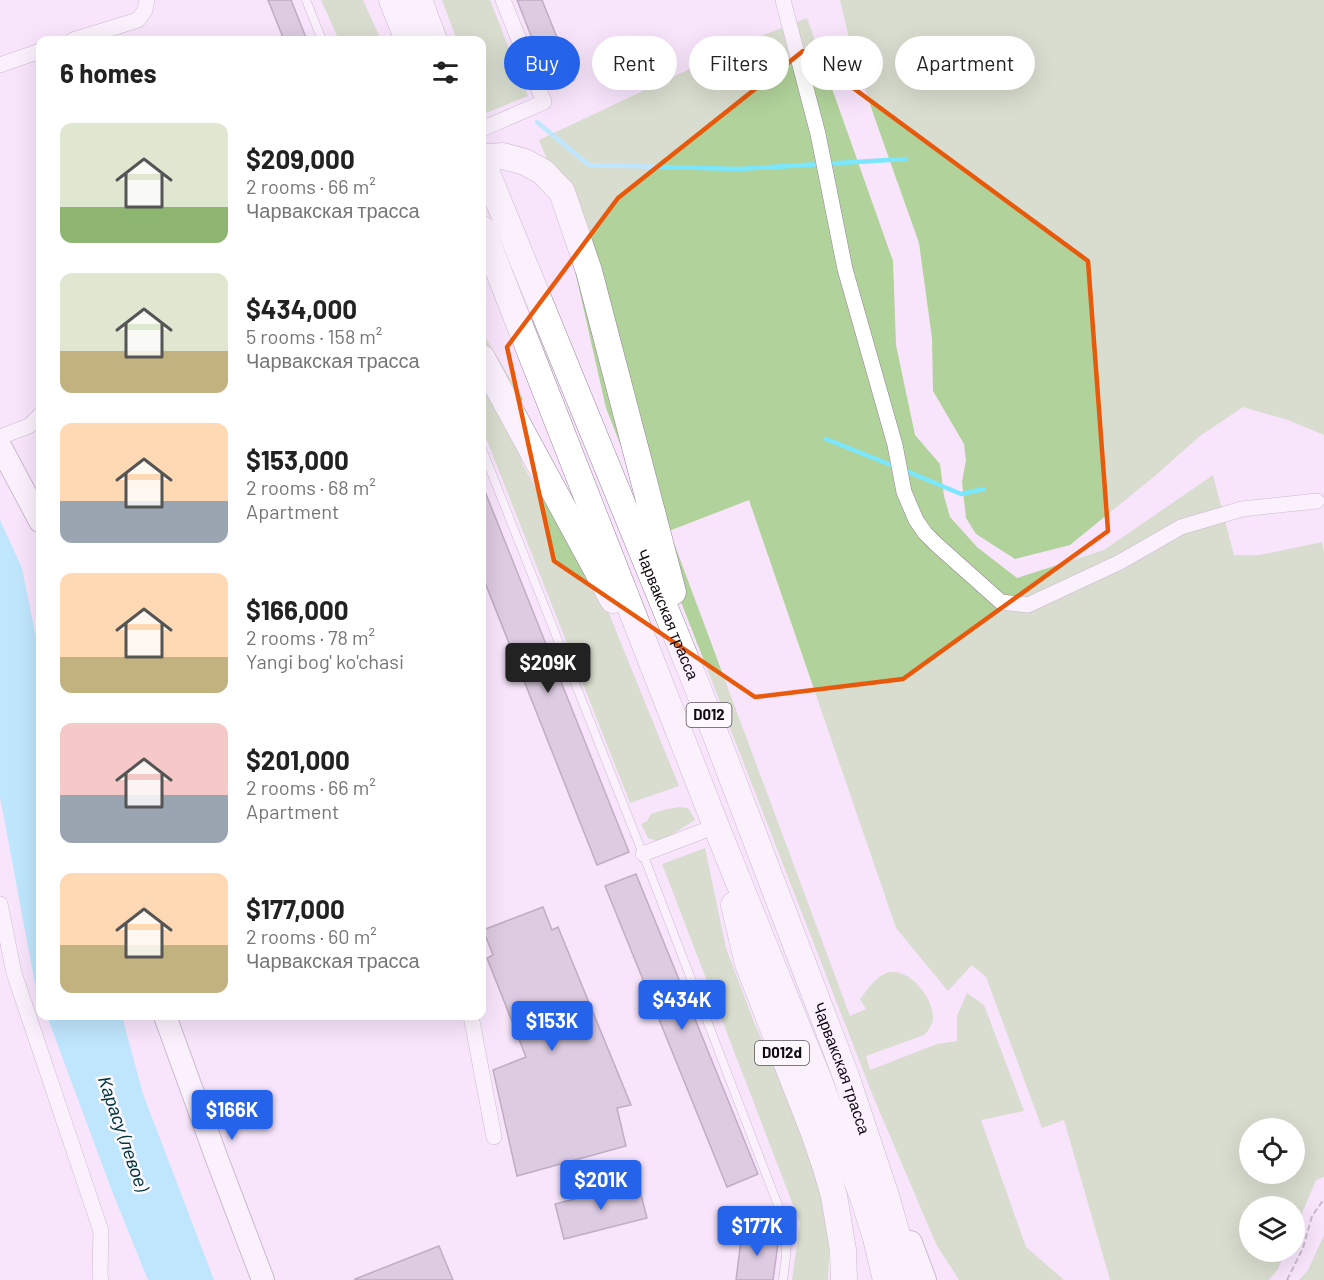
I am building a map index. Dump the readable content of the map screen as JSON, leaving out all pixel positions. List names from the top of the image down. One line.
{"streets":{"highway":["Чарвакская трасса","D012","D012d"]},"crossings":[["Чарвакская трасса","D012d"]],"water":["Карасу (левое)"],"page":{"chip":["Buy","Rent","Filters","New","Apartment"],"heading":"6 homes","list":[{"name":"$209,000","note":"2 rooms · 66 m² · Чарвакская трасса"},{"name":"$434,000","note":"5 rooms · 158 m² · Чарвакская трасса"},{"name":"$153,000","note":"2 rooms · 68 m² · Apartment"},{"name":"$166,000","note":"2 rooms · 78 m² · Yangi bog' ko'chasi"},{"name":"$201,000","note":"2 rooms · 66 m² · Apartment"},{"name":"$177,000","note":"2 rooms · 60 m² · Чарвакская трасса"}],"price":["$209K","$434K","$153K","$166K","$201K","$177K"]}}
